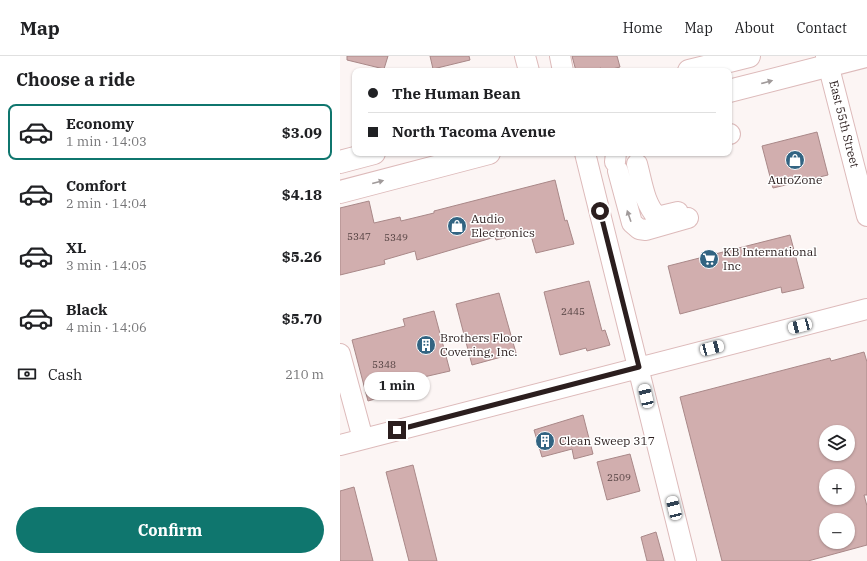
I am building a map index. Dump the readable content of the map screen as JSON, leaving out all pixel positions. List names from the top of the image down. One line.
{"streets":{"street":["East 55th Street"]},"places":{"shop":["AutoZone","Audio Electronics"],"supermarket":["KB International Inc"],"building":["Brothers Floor Covering, Inc.","Clean Sweep 317"]},"house_numbers":["5347","5349","2445","5348","2509"],"page":{"header":"Map","nav":["Home","Map","About","Contact"],"heading":"Choose a ride","banner":["The Human Bean","North Tacoma Avenue"],"list":[{"name":"Economy","note":"1 min · 14:03","value":"$3.09"},{"name":"Comfort","note":"2 min · 14:04","value":"$4.18"},{"name":"XL","note":"3 min · 14:05","value":"$5.26"},{"name":"Black","note":"4 min · 14:06","value":"$5.70"}],"pay":["Cash","210 m"],"bubble":"1 min","map_buttons":["+","−"],"buttons":"Confirm"}}
